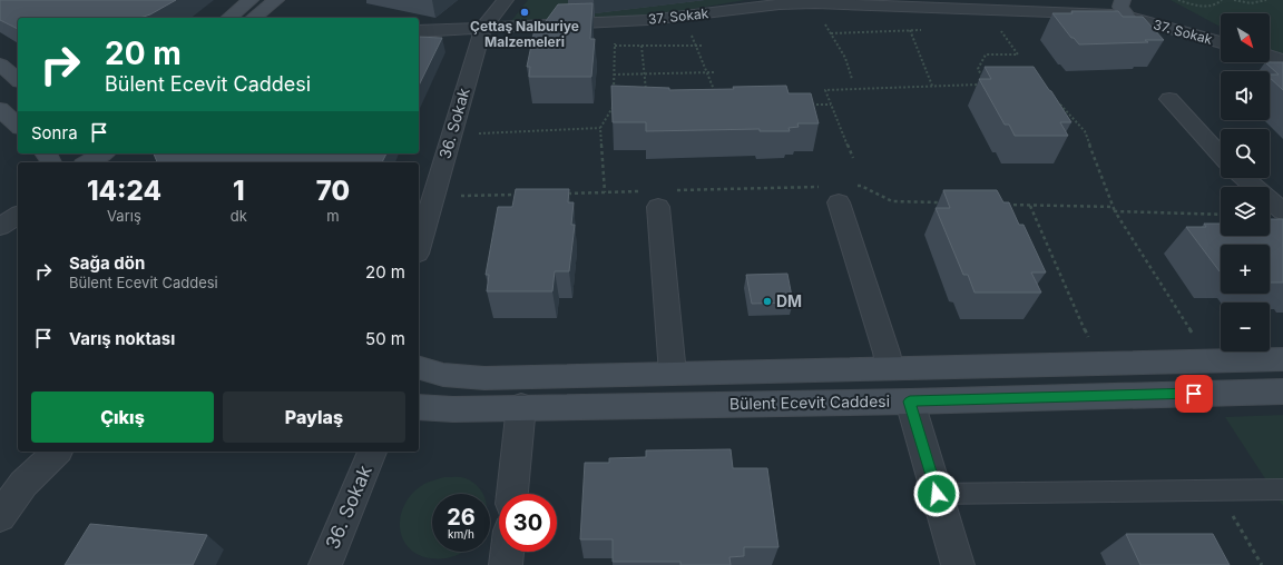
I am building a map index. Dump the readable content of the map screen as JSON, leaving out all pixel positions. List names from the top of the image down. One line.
{"streets":{"street":["37. Sokak","36. Sokak","Bülent Ecevit Caddesi"]},"crossings":[["37. Sokak","36. Sokak"]],"places":["Çettaş Nalburiye Malzemeleri","DM"],"north":"bottom right","page":{"map_buttons":["+","−"],"turn":["20 m","Bülent Ecevit Caddesi"],"then":"Sonra","eta":["14:24","Varış","1","dk","70","m"],"list":[{"name":"Sağa dön","note":"Bülent Ecevit Caddesi","value":"20 m"},{"name":"Varış noktası","value":"50 m"}],"buttons":["Çıkış","Paylaş"],"speed":"26 km/h","limit":"30"}}
